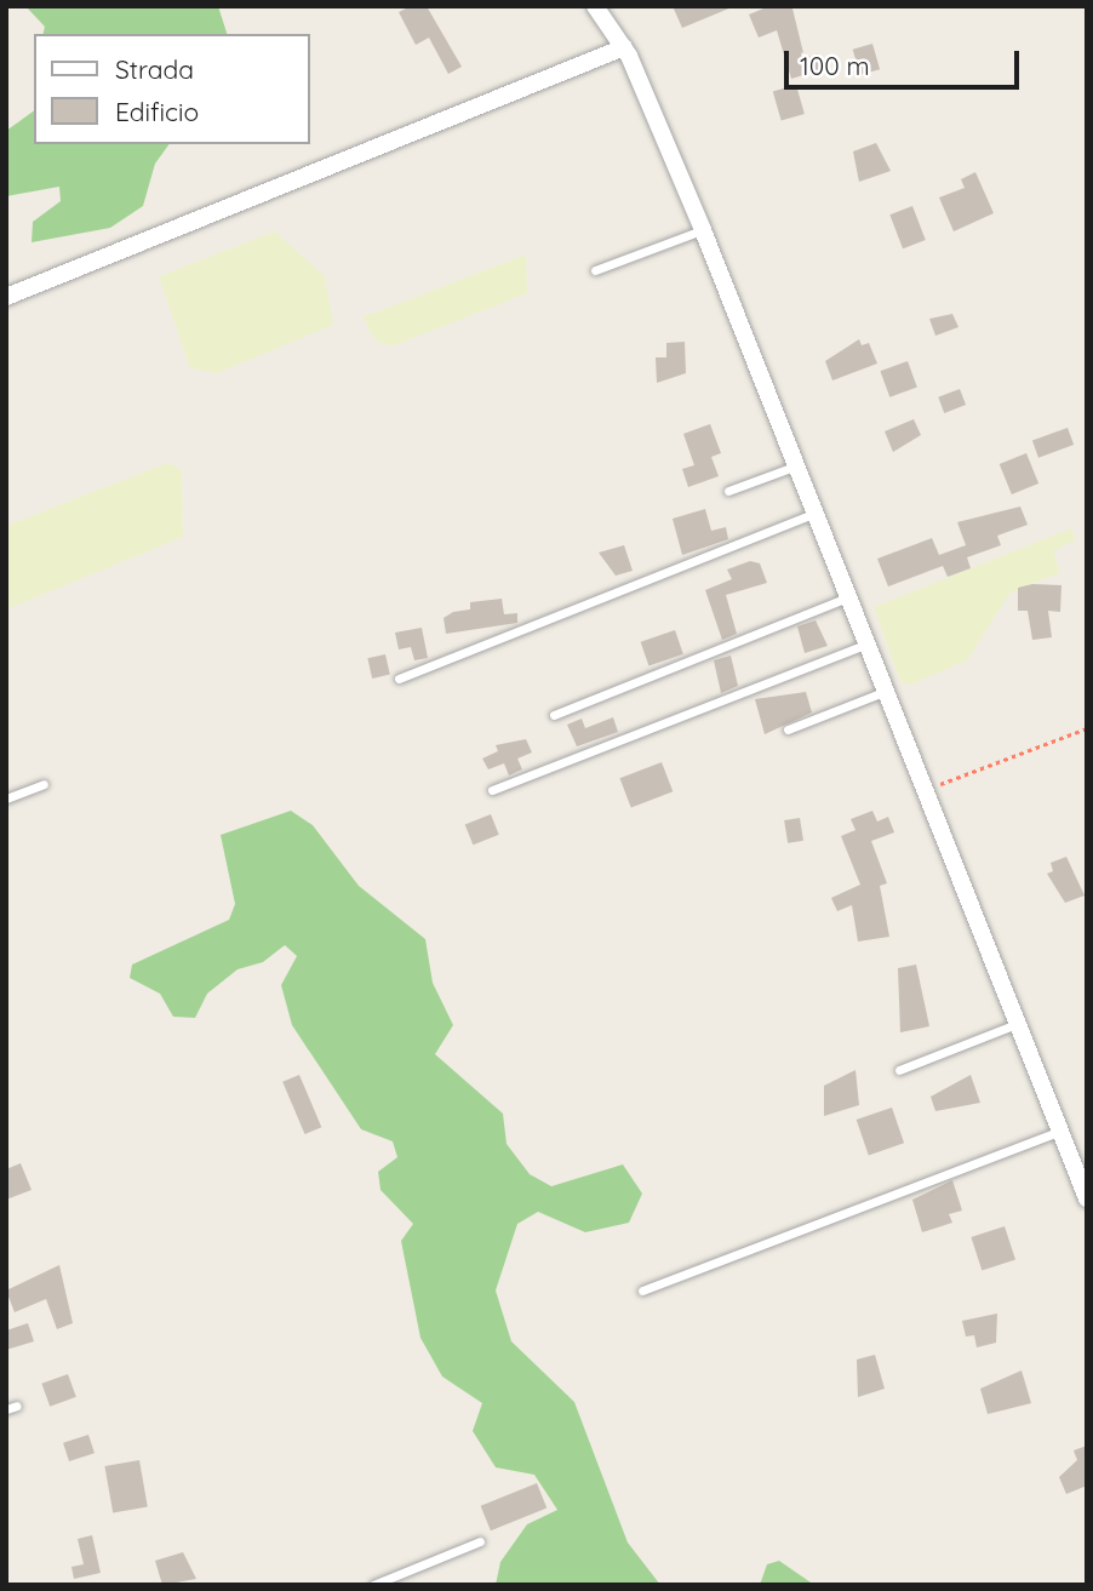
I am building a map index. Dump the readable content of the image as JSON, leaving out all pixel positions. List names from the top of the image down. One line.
{"legend":["Strada","Edificio"],"scale_bar":"100 m"}
